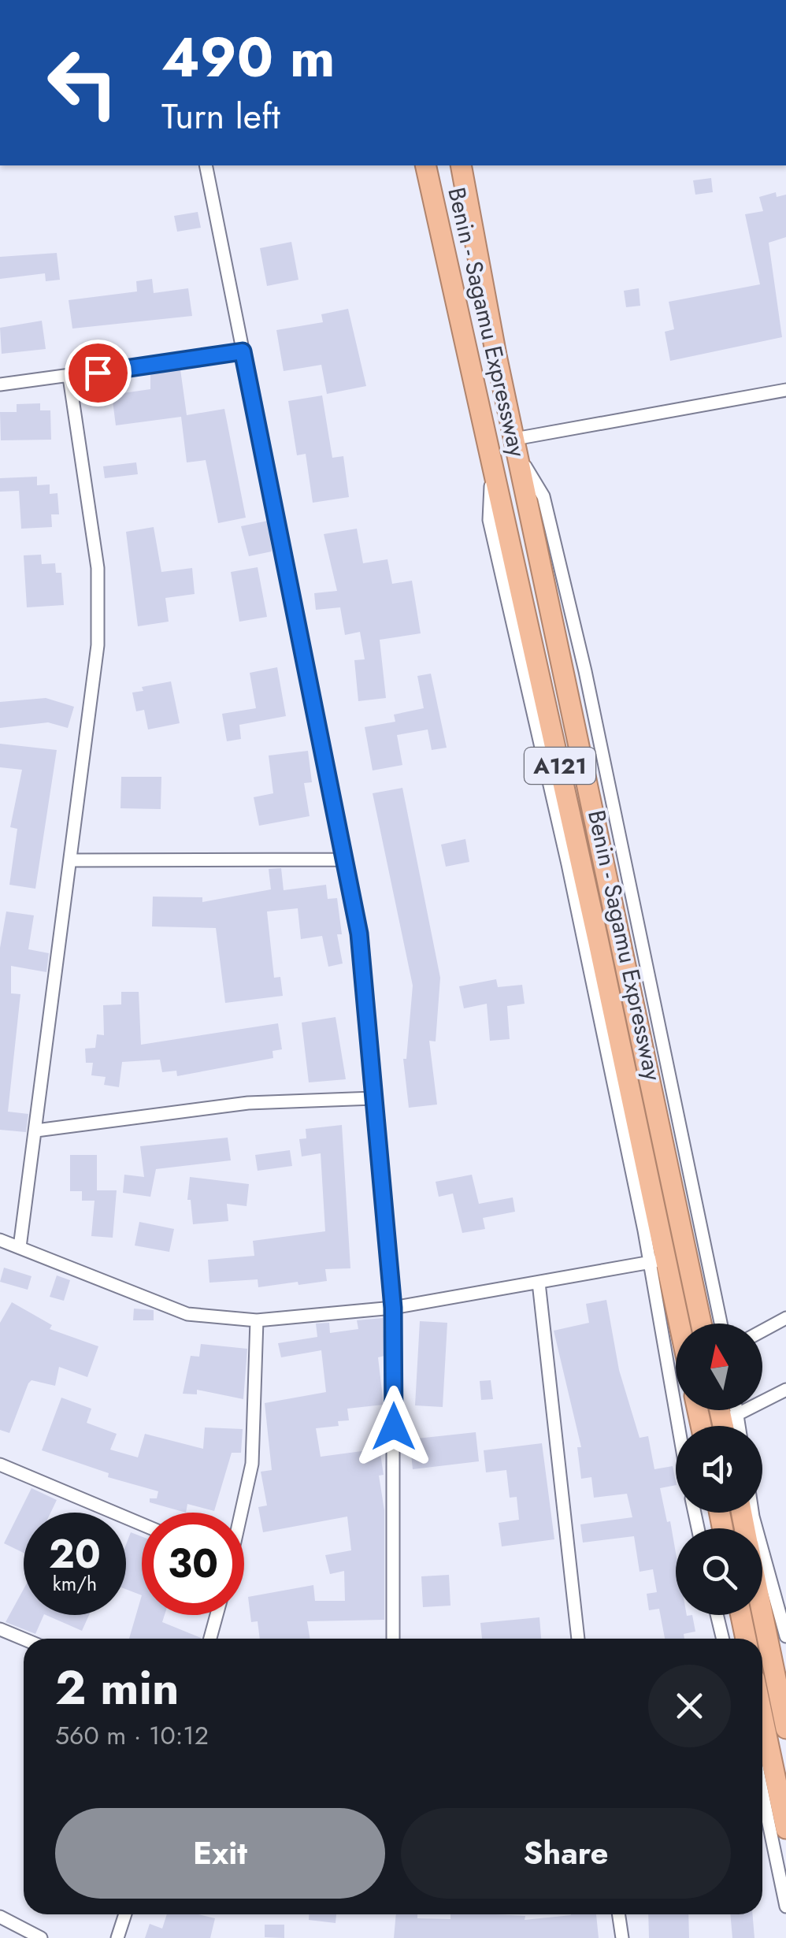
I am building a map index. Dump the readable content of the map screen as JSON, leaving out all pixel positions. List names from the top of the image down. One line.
{"streets":{"highway":["Benin - Sagamu Expressway","A121"]},"north":"top","page":{"turn":["490 m","Turn left"],"speed":"20 km/h","limit":"30","heading":["2 min","560 m · 10:12"],"buttons":["Exit","Share"]}}
